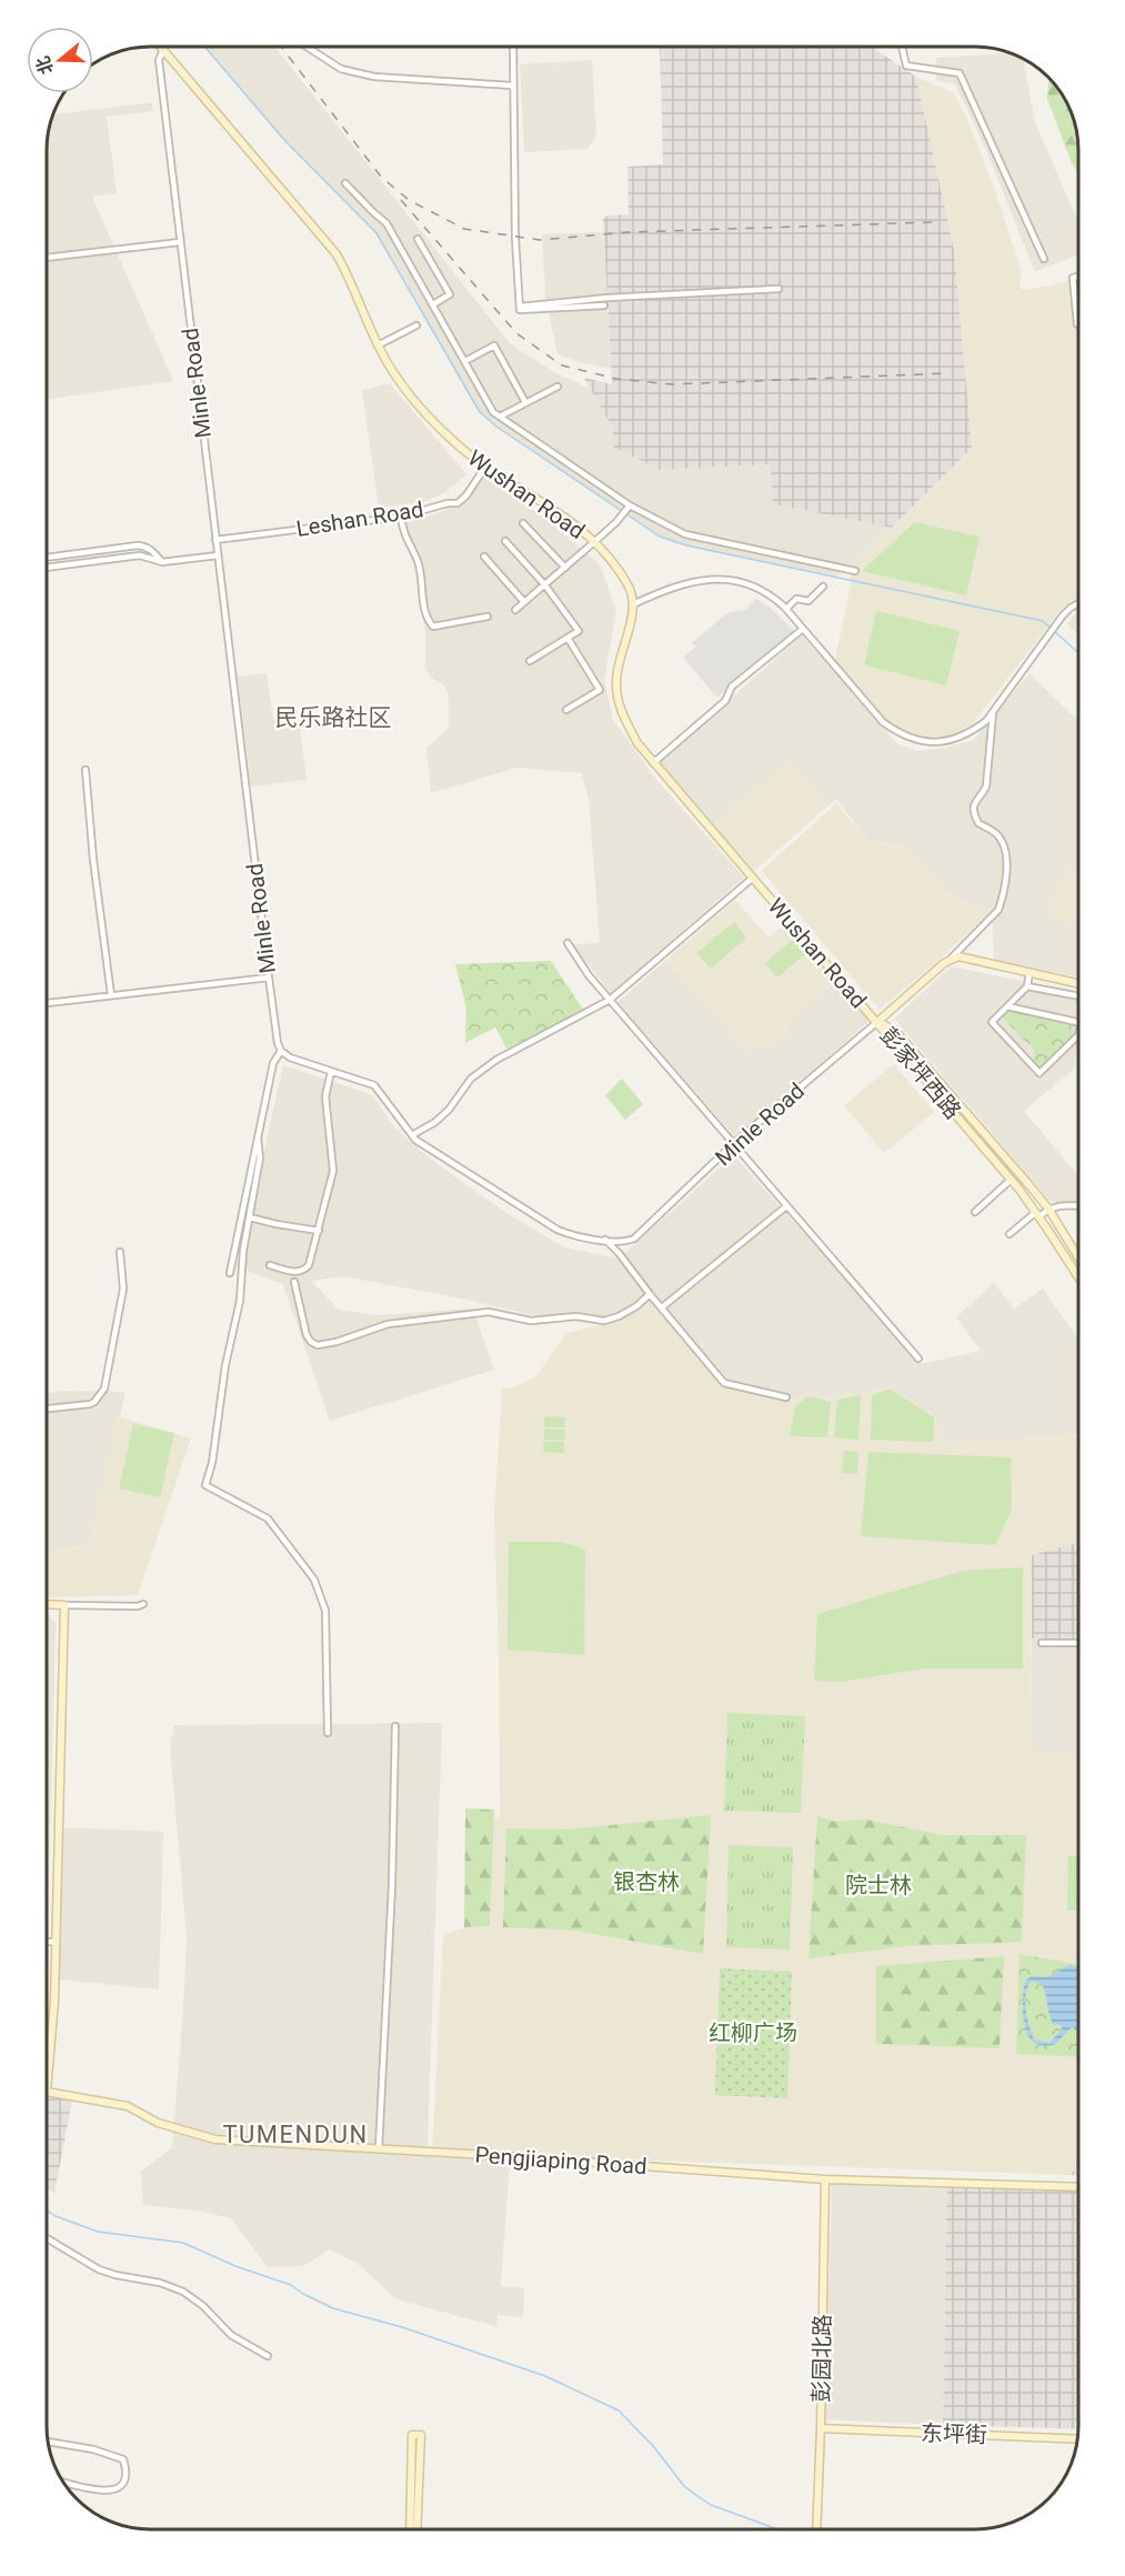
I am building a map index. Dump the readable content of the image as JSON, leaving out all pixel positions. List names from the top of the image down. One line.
{"streets":{"street":["Minle Road","Wushan Road","Leshan Road","彭家坪西路","Pengjiaping Road","彭园北路","东坪街"]},"crossings":[["Minle Road","Wushan Road"],["Minle Road","Leshan Road"],["Minle Road","彭家坪西路"],["Wushan Road","Leshan Road"],["Wushan Road","彭家坪西路"],["Pengjiaping Road","彭园北路"],["彭园北路","东坪街"]],"districts":["民乐路社区","TUMENDUN"],"parks":["银杏林","院士林","红柳广场"],"north":"left"}
